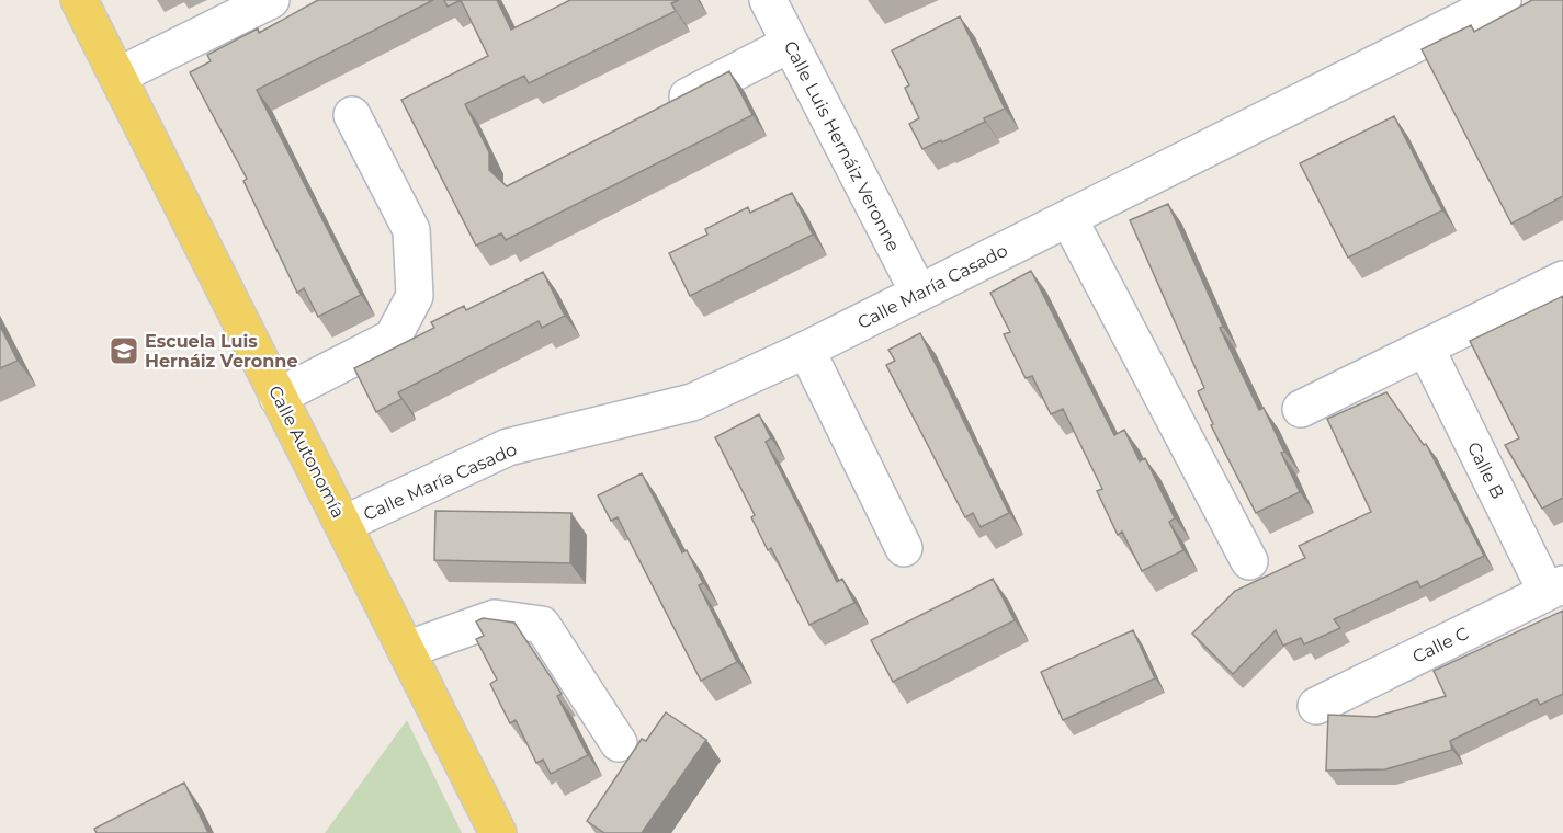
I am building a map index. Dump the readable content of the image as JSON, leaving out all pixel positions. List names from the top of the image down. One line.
{"streets":{"main road":["Calle Autonomía"],"street":["Calle Luis Hernáiz Veronne","Calle María Casado","Calle B","Calle C"]},"crossings":[["Calle Luis Hernáiz Veronne","Calle María Casado"],["Calle María Casado","Calle Autonomía"],["Calle B","Calle C"]],"places":{"school or university":["Escuela Luis Hernáiz Veronne"]}}
